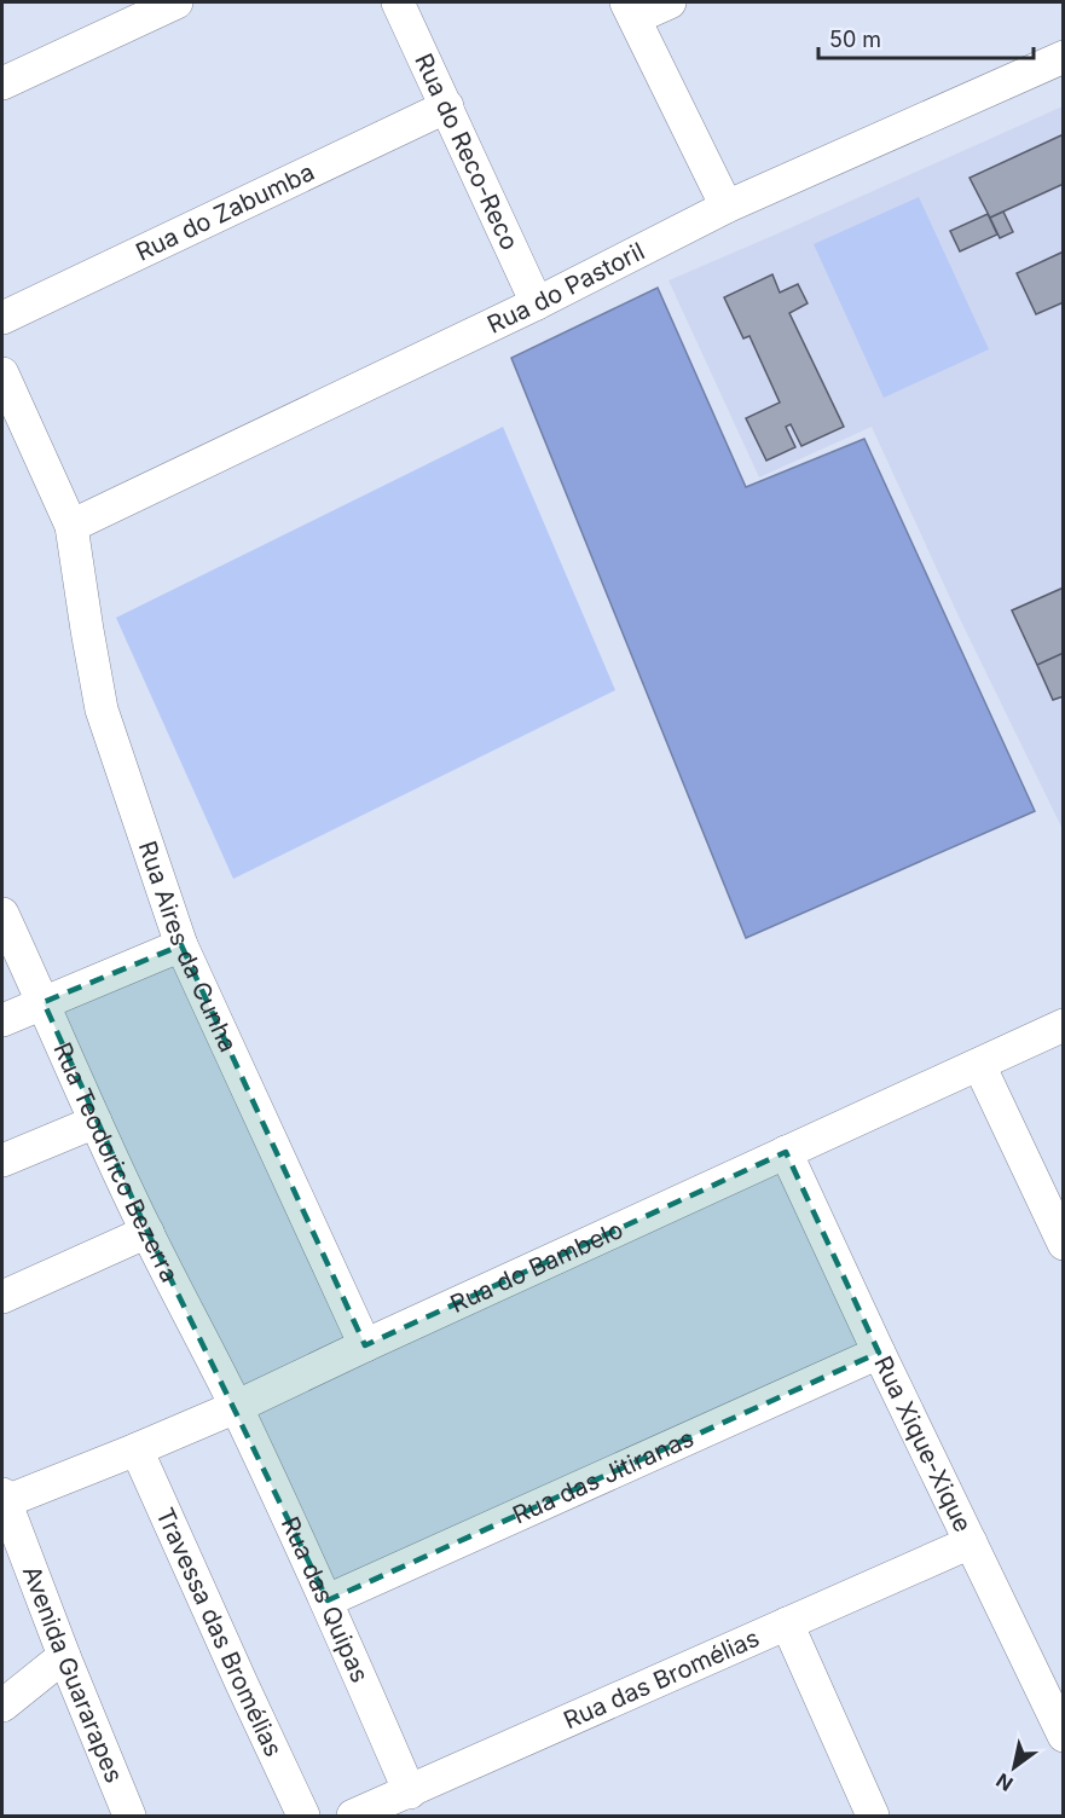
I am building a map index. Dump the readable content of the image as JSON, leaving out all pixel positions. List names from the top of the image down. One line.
{"streets":{"street":["Rua do Reco-Reco","Rua do Zabumba","Rua do Pastoril","Rua Aires da Cunha","Rua Teodorico Bezerra","Rua do Bambelo","Rua Xique-Xique","Rua das Jitiranas","Rua das Quipas","Travessa das Bromélias","Avenida Guararapes","Rua das Bromélias"]},"crossings":[["Rua do Reco-Reco","Rua do Zabumba"],["Rua do Reco-Reco","Rua do Pastoril"],["Rua do Pastoril","Rua Aires da Cunha"],["Rua Aires da Cunha","Rua do Bambelo"],["Rua Teodorico Bezerra","Rua do Bambelo"],["Rua Teodorico Bezerra","Rua das Quipas"],["Rua do Bambelo","Rua Xique-Xique"],["Rua do Bambelo","Rua das Quipas"],["Rua do Bambelo","Travessa das Bromélias"],["Rua do Bambelo","Avenida Guararapes"],["Rua Xique-Xique","Rua das Jitiranas"],["Rua Xique-Xique","Rua das Bromélias"],["Rua das Jitiranas","Rua das Quipas"],["Rua das Quipas","Rua das Bromélias"]],"scale_bar":"50 m","north":"bottom left"}
